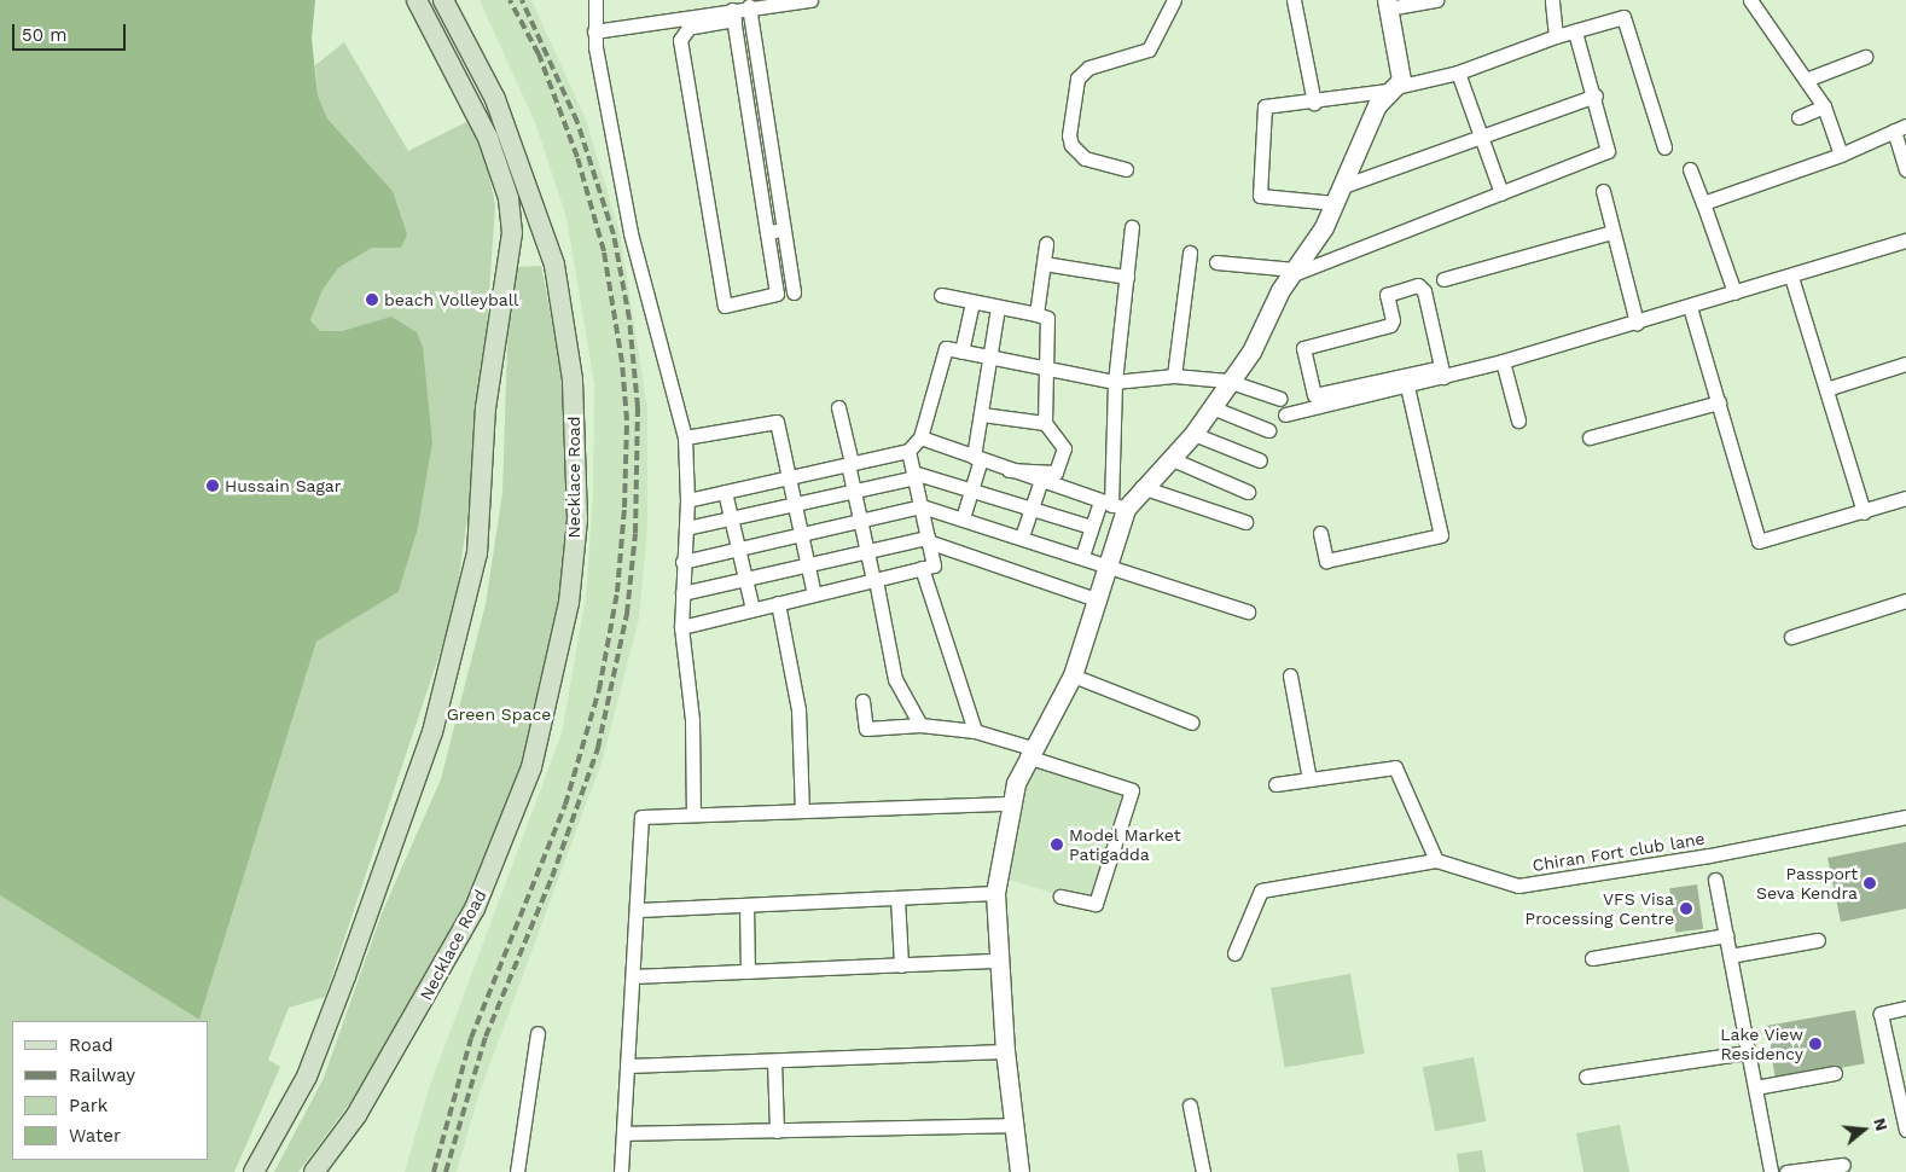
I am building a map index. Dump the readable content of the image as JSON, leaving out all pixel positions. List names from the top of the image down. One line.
{"streets":{"main road":["Necklace Road"],"street":["Chiran Fort club lane"]},"parks":["Green Space"],"places":["beach Volleyball","Hussain Sagar","Model Market Patigadda","Passport Seva Kendra","VFS Visa Processing Centre","Lake View Residency"],"legend":["Road","Railway","Park","Water"],"scale_bar":"50 m","north":"right"}
